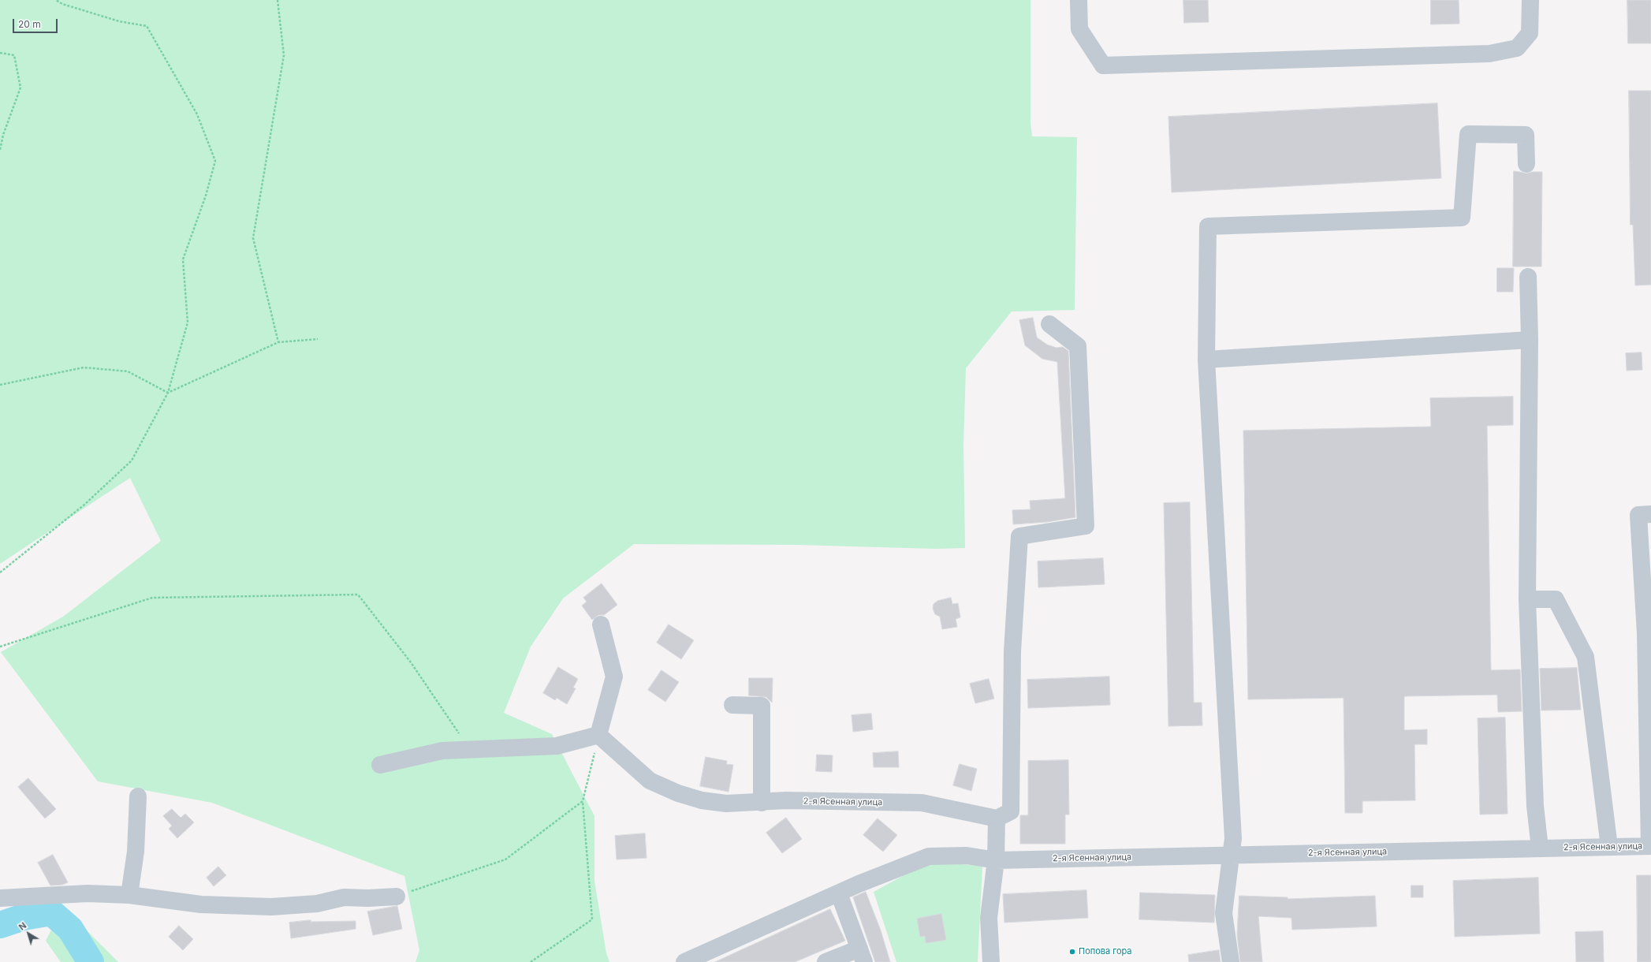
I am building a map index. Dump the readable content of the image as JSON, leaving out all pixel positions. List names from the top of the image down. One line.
{"streets":{"street":["2-я Ясенная улица"]},"places":["Попова гора"],"scale_bar":"20 m","north":"top left"}
